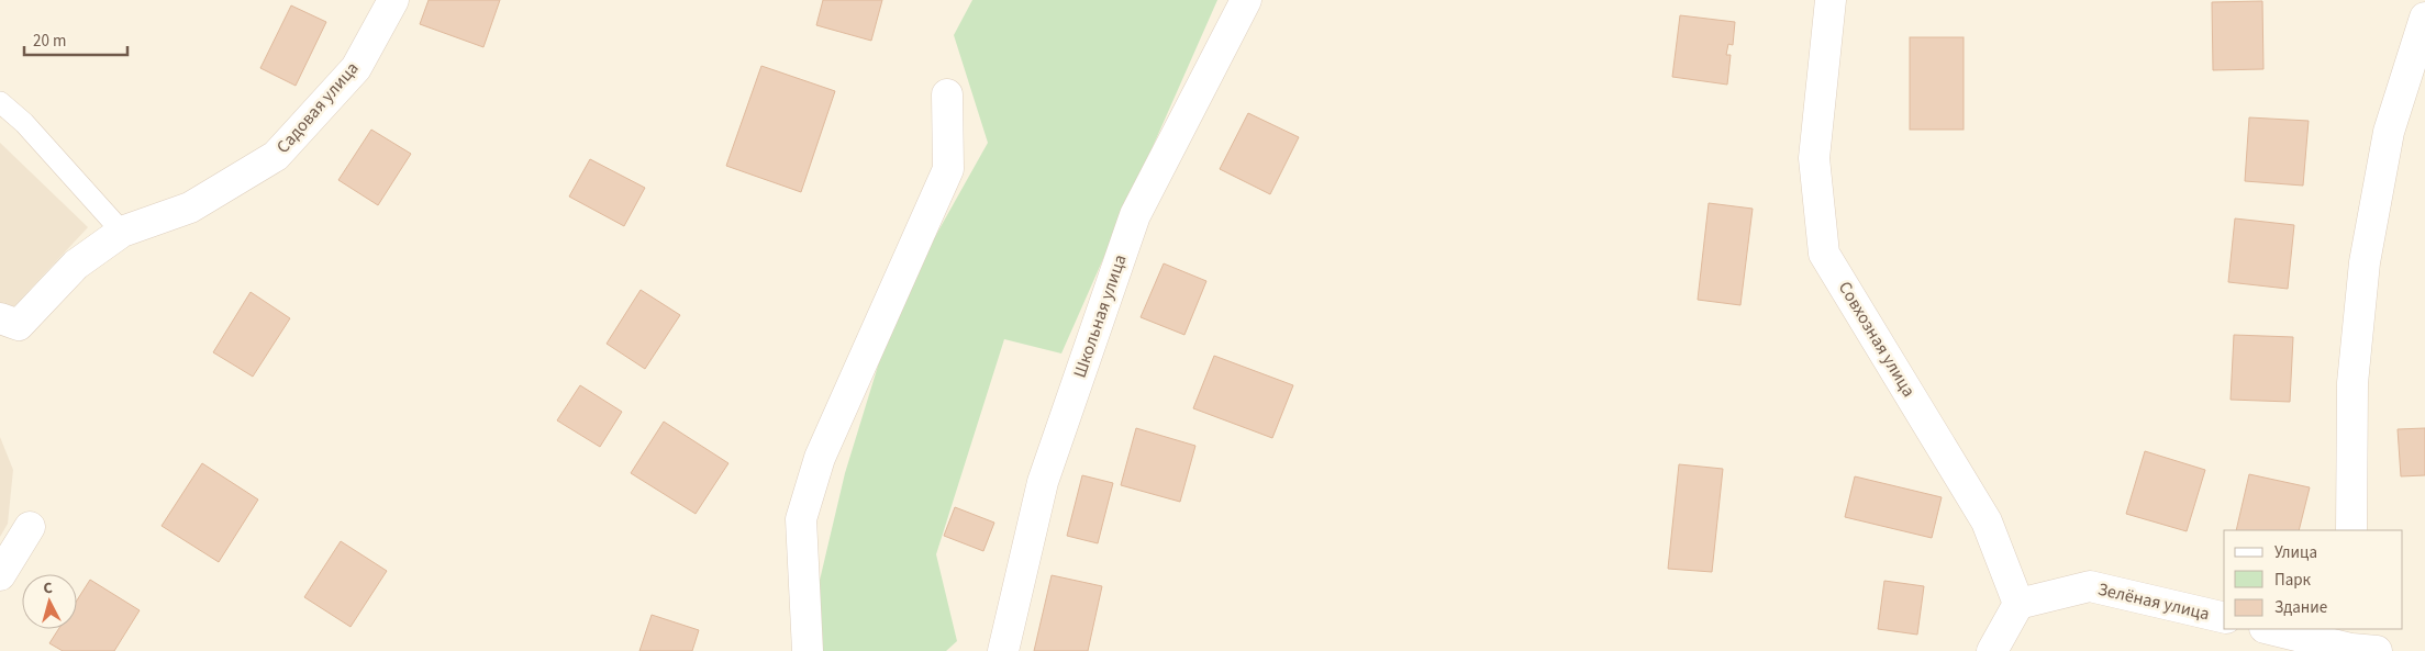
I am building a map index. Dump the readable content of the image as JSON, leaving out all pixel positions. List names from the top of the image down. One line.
{"streets":{"street":["Садовая улица","Школьная улица","Совхозная улица","Зелёная улица"]},"crossings":[["Совхозная улица","Зелёная улица"]],"legend":["Улица","Парк","Здание"],"scale_bar":"20 m","north":"top"}
